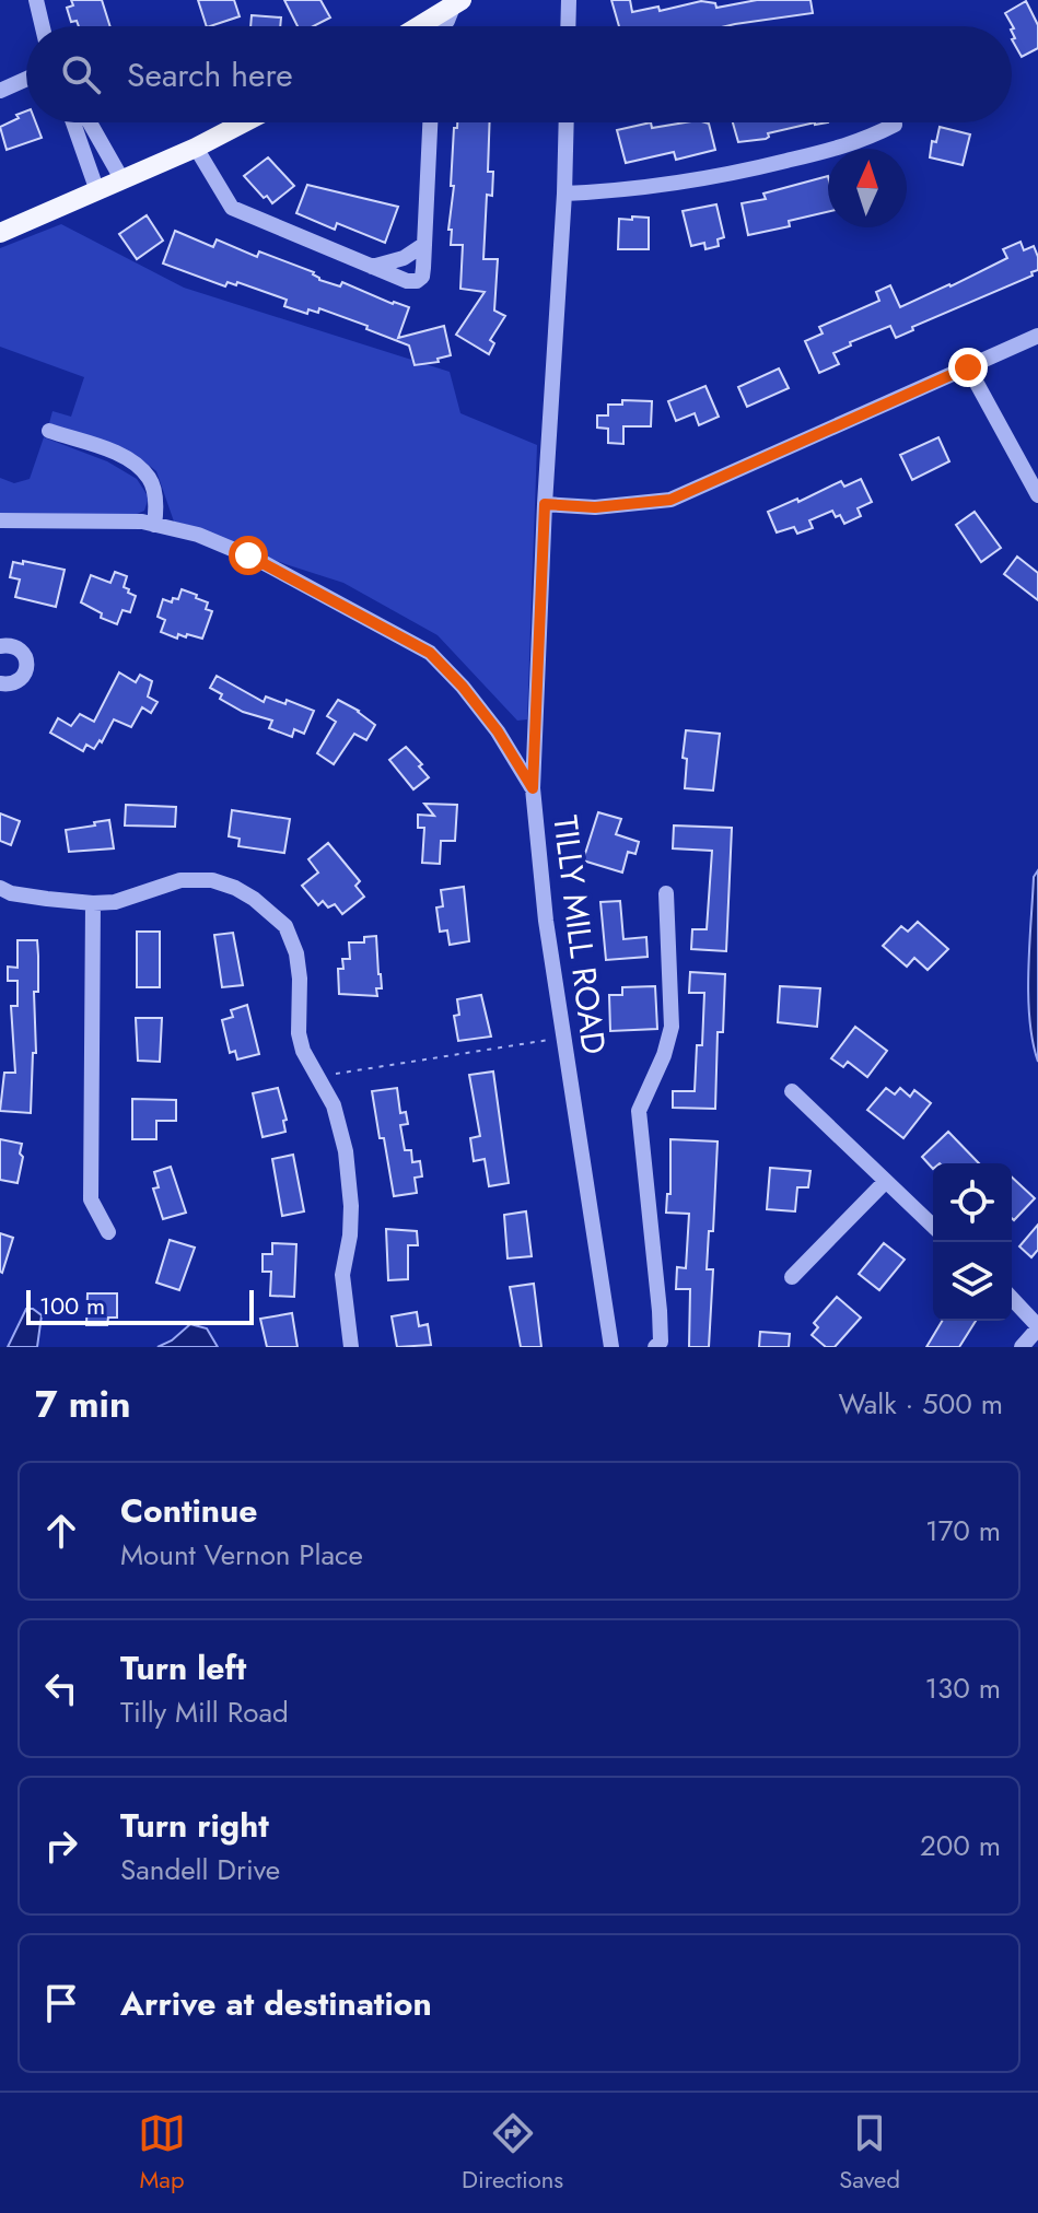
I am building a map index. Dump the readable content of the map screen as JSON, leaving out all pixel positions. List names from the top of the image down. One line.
{"streets":{"street":["TILLY MILL ROAD"]},"scale_bar":"100 m","north":"top","page":{"search":"Search here","scale":"100 m","heading":["7 min","Walk · 500 m"],"list":[["Continue","Mount Vernon Place","170 m"],["Turn left","Tilly Mill Road","130 m"],["Turn right","Sandell Drive","200 m"],"Arrive at destination"],"nav":["Map","Directions","Saved"]}}
